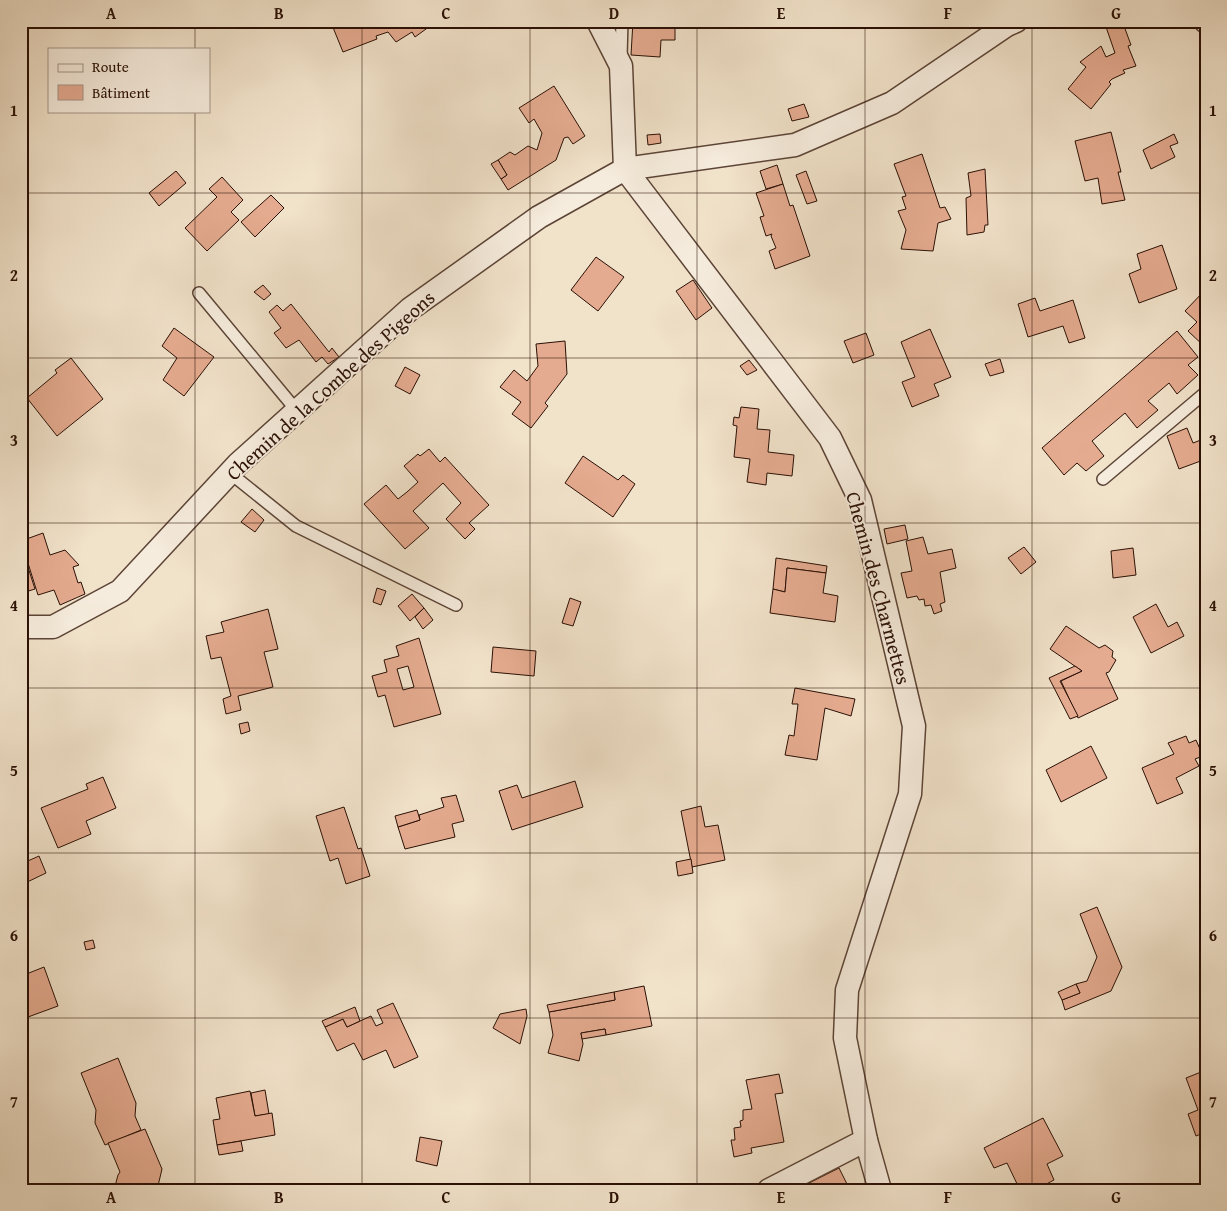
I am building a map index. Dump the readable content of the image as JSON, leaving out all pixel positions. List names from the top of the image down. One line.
{"streets":{"street":["Chemin de la Combe des Pigeons","Chemin des Charmettes"]},"crossings":[["Chemin de la Combe des Pigeons","Chemin des Charmettes"]],"legend":["Route","Bâtiment"],"grid":{"columns":["A","B","C","D","E","F","G"],"rows":["1","2","3","4","5","6","7"]}}
